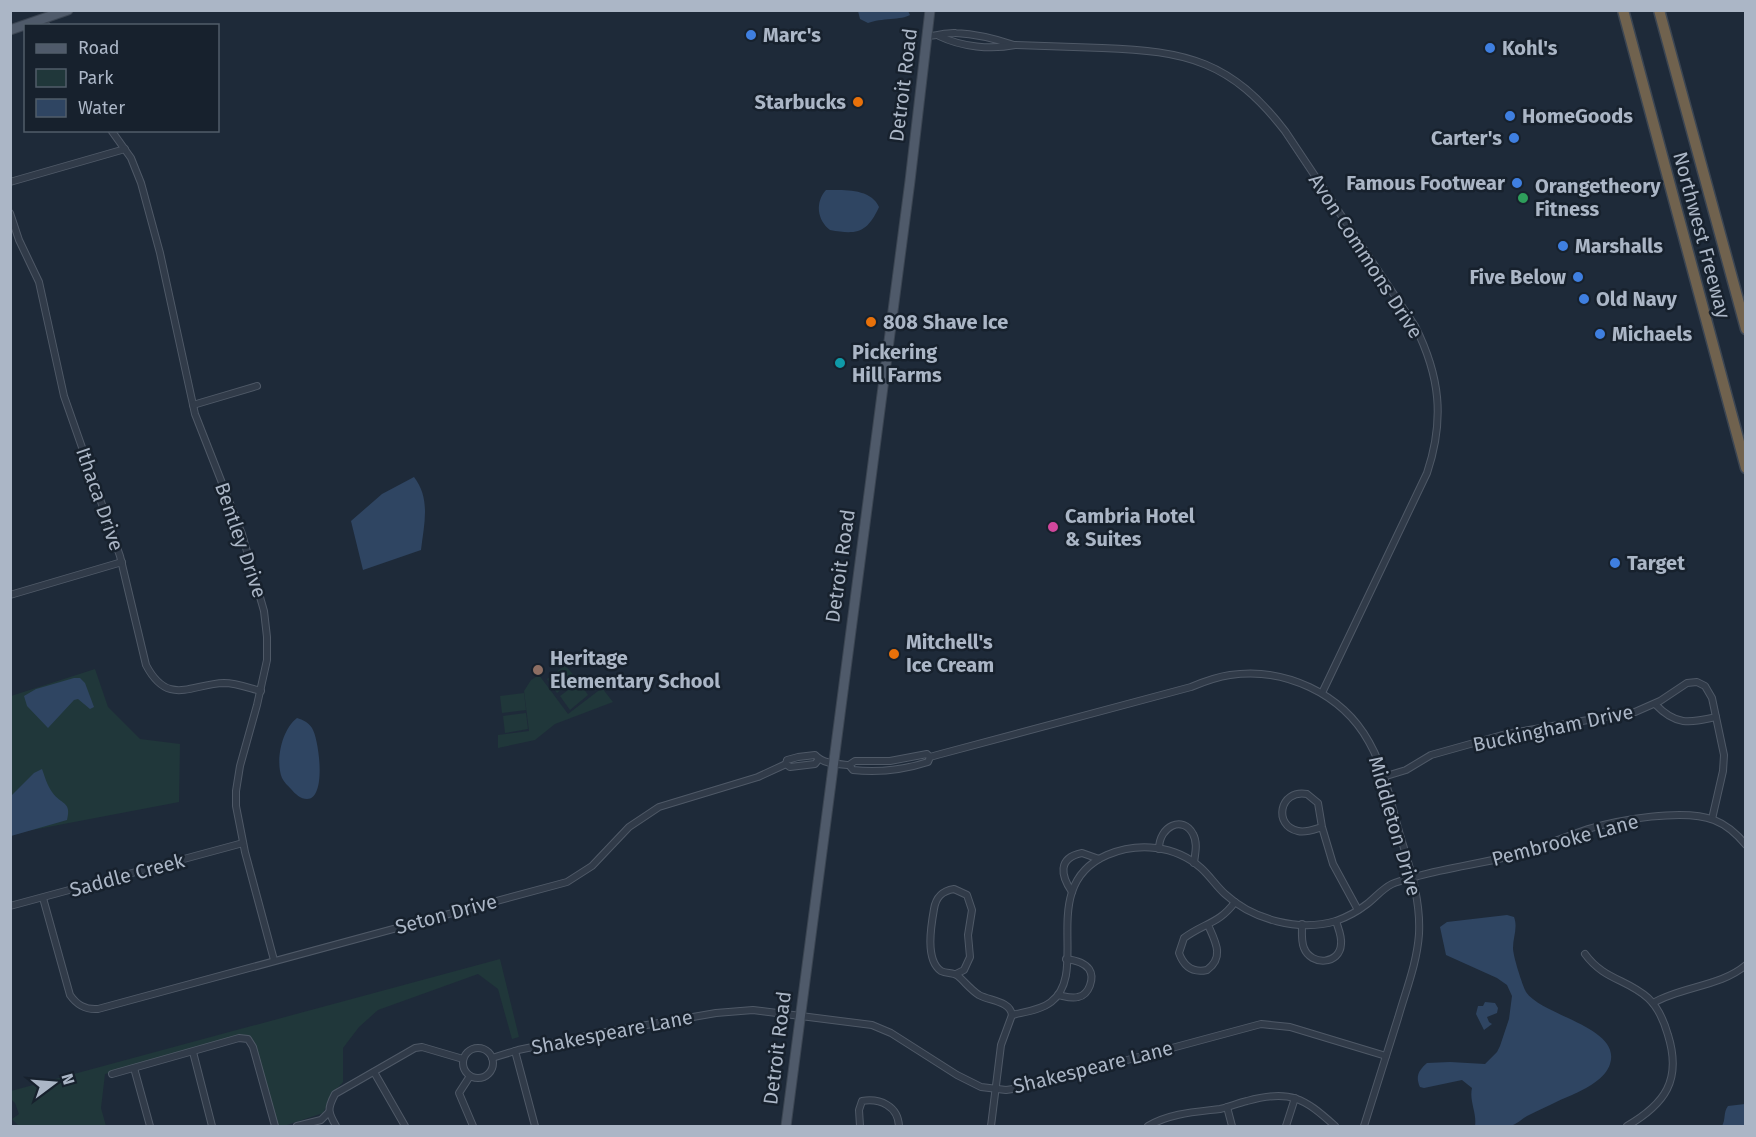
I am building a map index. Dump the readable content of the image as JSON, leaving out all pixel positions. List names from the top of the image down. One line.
{"streets":{"highway":["Northwest Freeway"],"main road":["Detroit Road"],"street":["Avon Commons Drive","Ithaca Drive","Bentley Drive","Buckingham Drive","Middleton Drive","Pembrooke Lane","Saddle Creek","Seton Drive","Shakespeare Lane"]},"crossings":[["Detroit Road","Avon Commons Drive"],["Detroit Road","Middleton Drive"],["Detroit Road","Seton Drive"],["Detroit Road","Shakespeare Lane"],["Avon Commons Drive","Middleton Drive"],["Ithaca Drive","Bentley Drive"],["Bentley Drive","Saddle Creek"],["Bentley Drive","Seton Drive"],["Buckingham Drive","Middleton Drive"],["Buckingham Drive","Pembrooke Lane"],["Middleton Drive","Pembrooke Lane"],["Middleton Drive","Seton Drive"],["Middleton Drive","Shakespeare Lane"],["Saddle Creek","Seton Drive"]],"places":["Marc's","Kohl's","Starbucks","HomeGoods","Carter's","Famous Footwear","Orangetheory Fitness","Marshalls","Five Below","Old Navy","808 Shave Ice","Michaels","Pickering Hill Farms","Cambria Hotel & Suites","Target","Mitchell's Ice Cream","Heritage Elementary School"],"legend":["Road","Park","Water"],"north":"right"}
